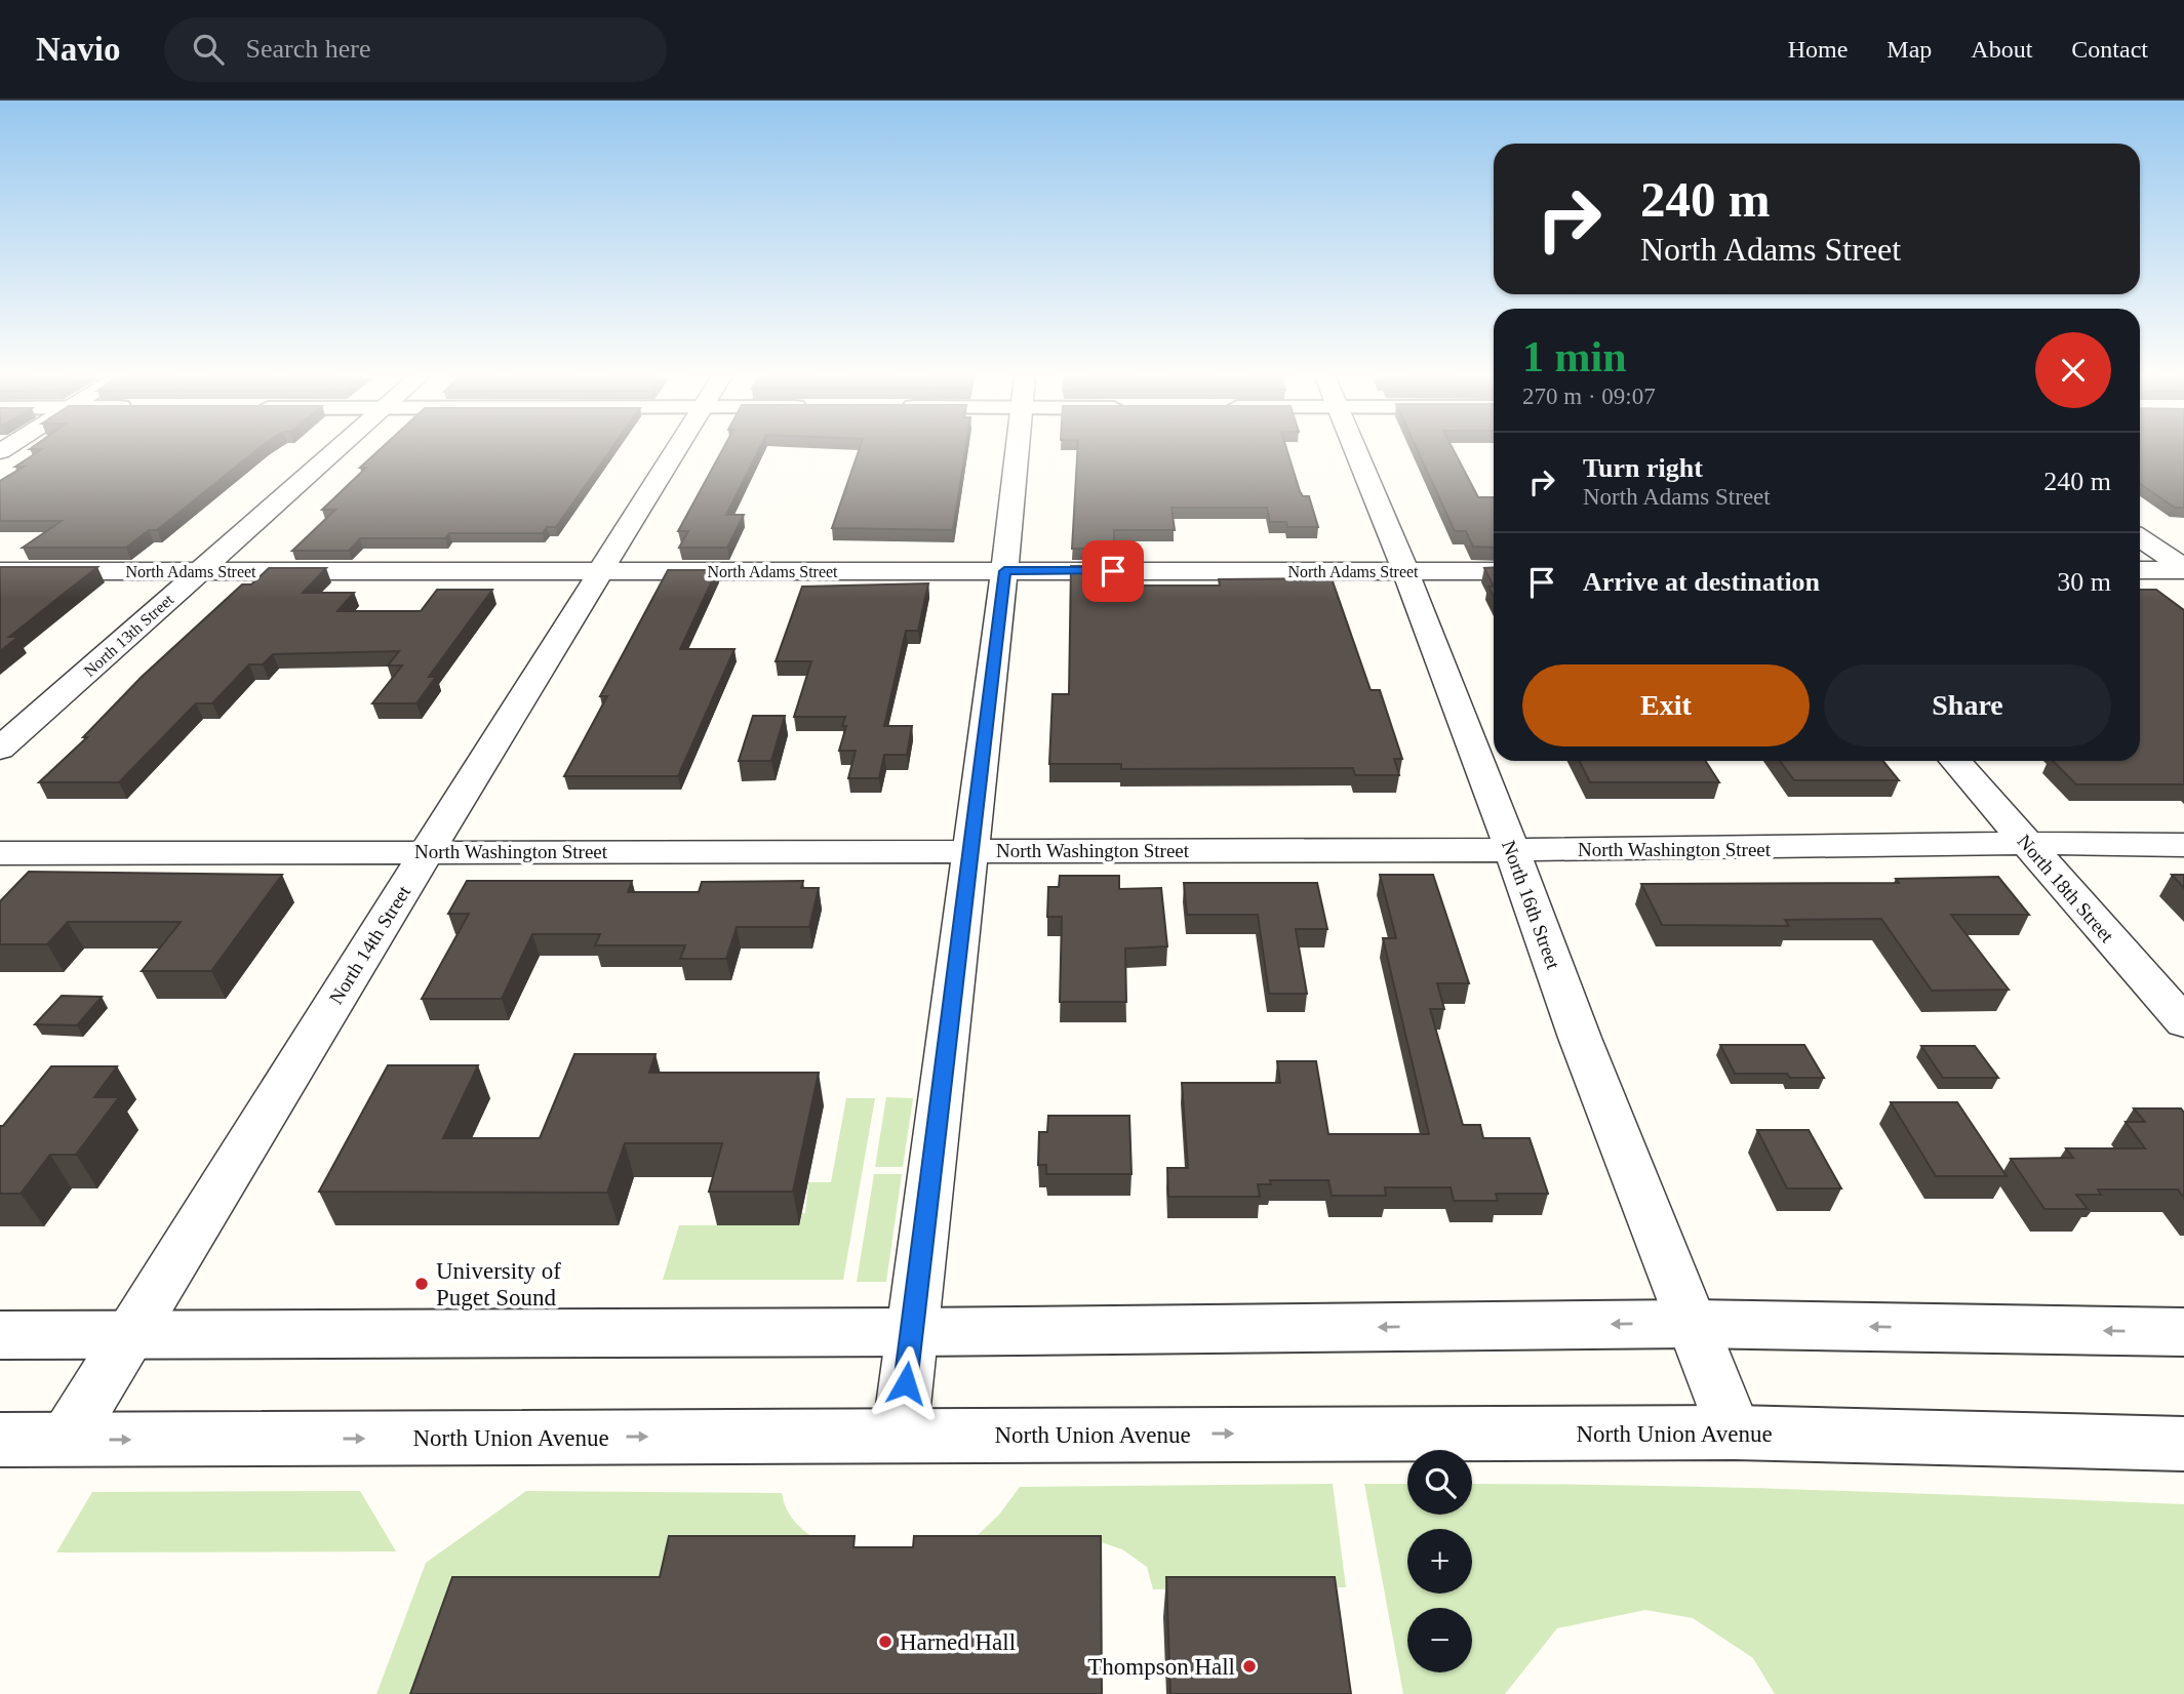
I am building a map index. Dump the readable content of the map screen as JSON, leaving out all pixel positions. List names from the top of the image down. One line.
{"streets":{"street":["North Adams Street","North 13th Street","North Washington Street","North 18th Street","North 16th Street","North 14th Street","North Union Avenue"]},"crossings":[["North Adams Street","North 13th Street"],["North Adams Street","North 16th Street"],["North Adams Street","North 14th Street"],["North Washington Street","North 18th Street"],["North Washington Street","North 16th Street"],["North Washington Street","North 14th Street"],["North 16th Street","North Union Avenue"],["North 14th Street","North Union Avenue"]],"places":["University of Puget Sound","Harned Hall","Thompson Hall"],"page":{"header":"Navio","search":"Search here","nav":["Home","Map","About","Contact"],"turn":["240 m","North Adams Street"],"heading":["1 min","270 m · 09:07"],"list":[{"name":"Turn right","note":"North Adams Street","value":"240 m"},{"name":"Arrive at destination","value":"30 m"}],"buttons":["Exit","Share"],"map_buttons":["+","−"]}}
